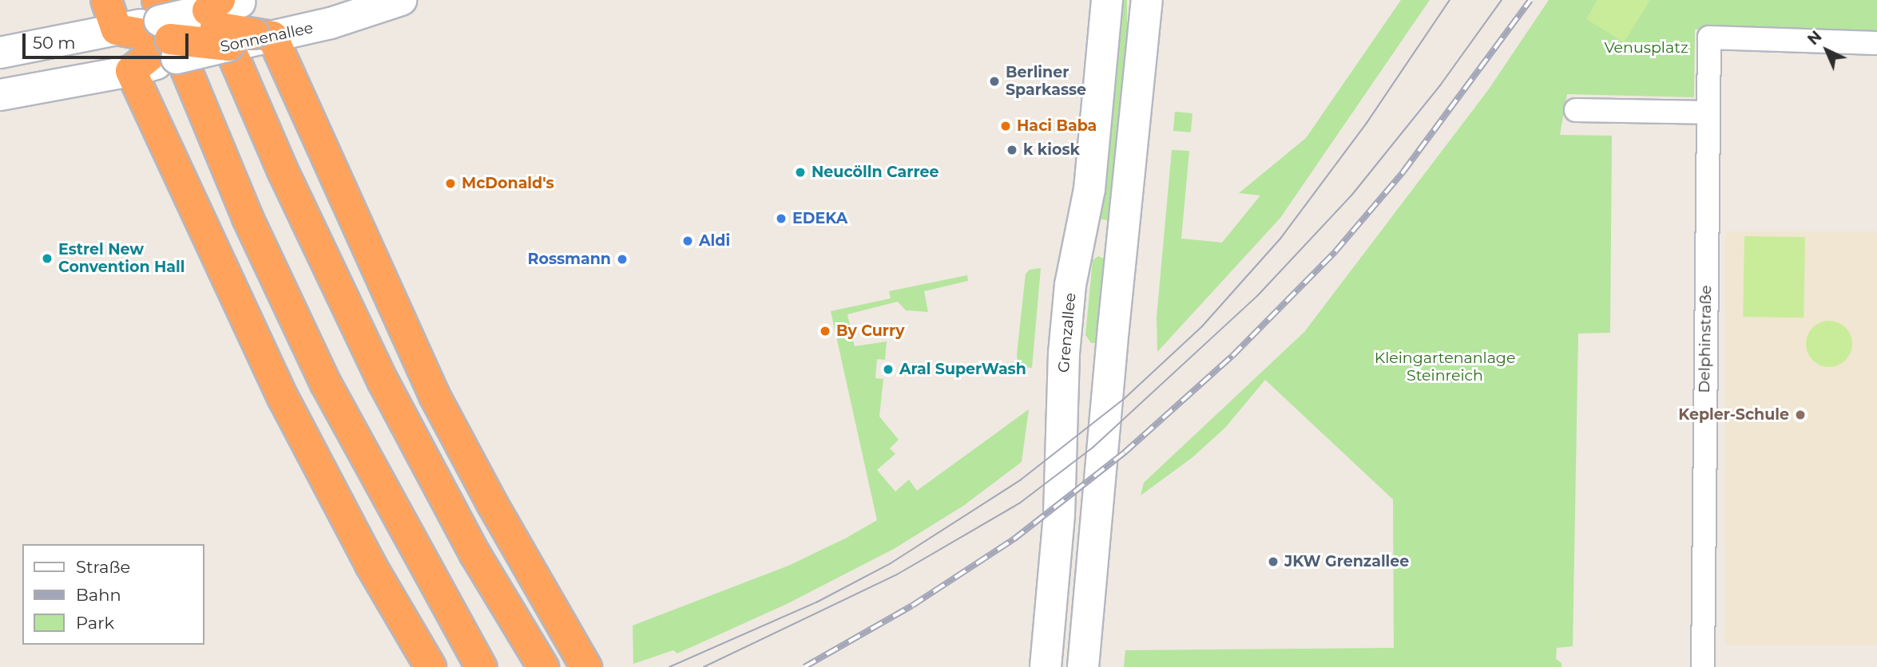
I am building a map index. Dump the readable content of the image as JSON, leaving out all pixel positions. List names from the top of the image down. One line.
{"streets":{"main road":["Sonnenallee","Grenzallee"],"street":["Delphinstraße"]},"parks":["Venusplatz","Kleingartenanlage Steinreich"],"places":["Berliner Sparkasse","Haci Baba","k kiosk","Neucölln Carree","McDonald's","EDEKA","Aldi","Estrel New Convention Hall","Rossmann","By Curry","Aral SuperWash","Kepler-Schule","JKW Grenzallee"],"legend":["Straße","Bahn","Park"],"scale_bar":"50 m","north":"top left"}
